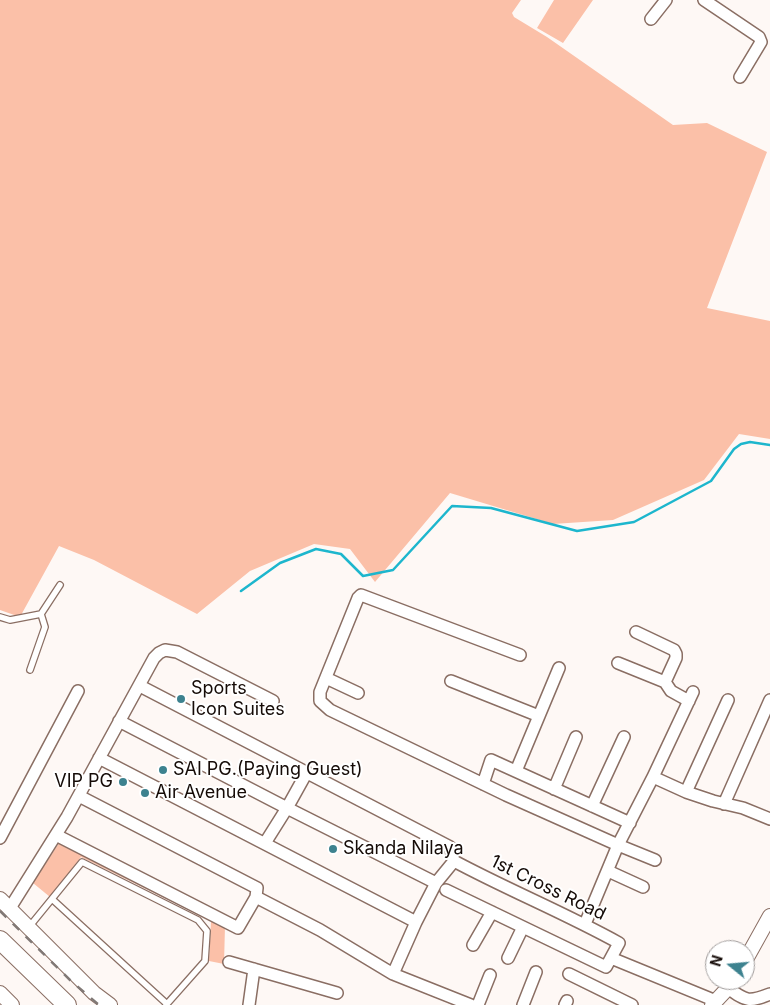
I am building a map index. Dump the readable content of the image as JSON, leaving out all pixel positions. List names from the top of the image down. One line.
{"streets":{"street":["1st Cross Road"]},"places":["Sports Icon Suites","SAI PG.(Paying Guest)","VIP PG","Air Avenue","Skanda Nilaya"],"north":"left"}
